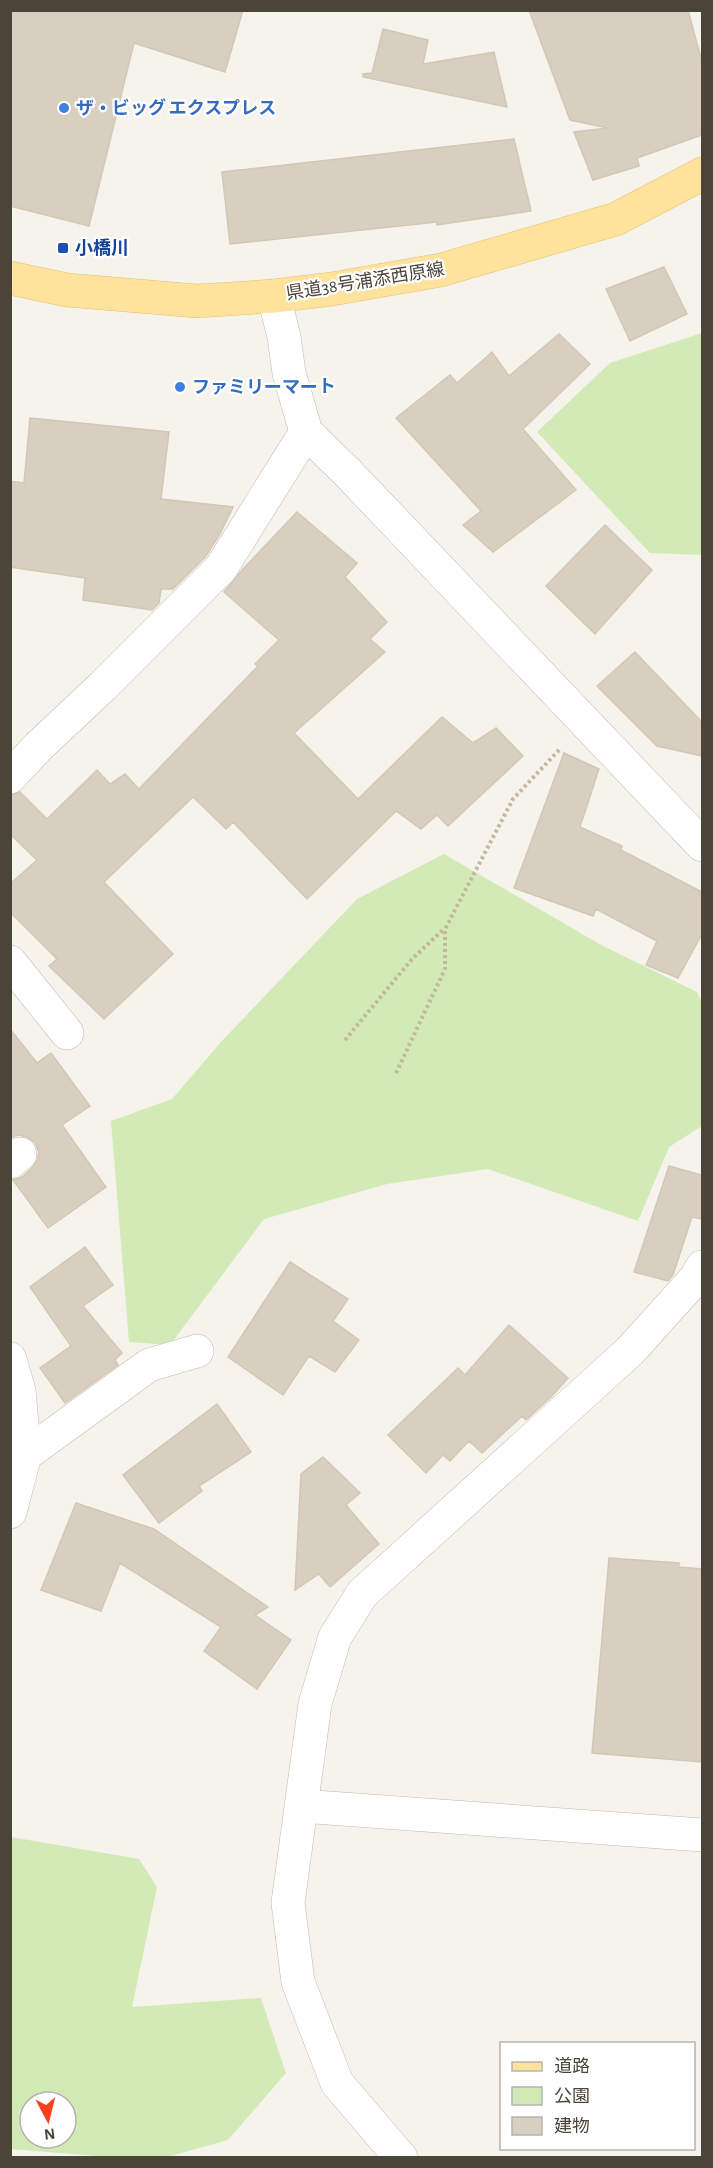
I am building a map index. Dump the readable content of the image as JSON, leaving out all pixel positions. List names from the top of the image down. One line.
{"streets":{"main road":["県道38号浦添西原線"]},"places":{"other":["ザ・ビッグ エクスプレス","ファミリーマート"],"transit":["小橋川"]},"legend":["道路","公園","建物"],"north":"bottom"}
